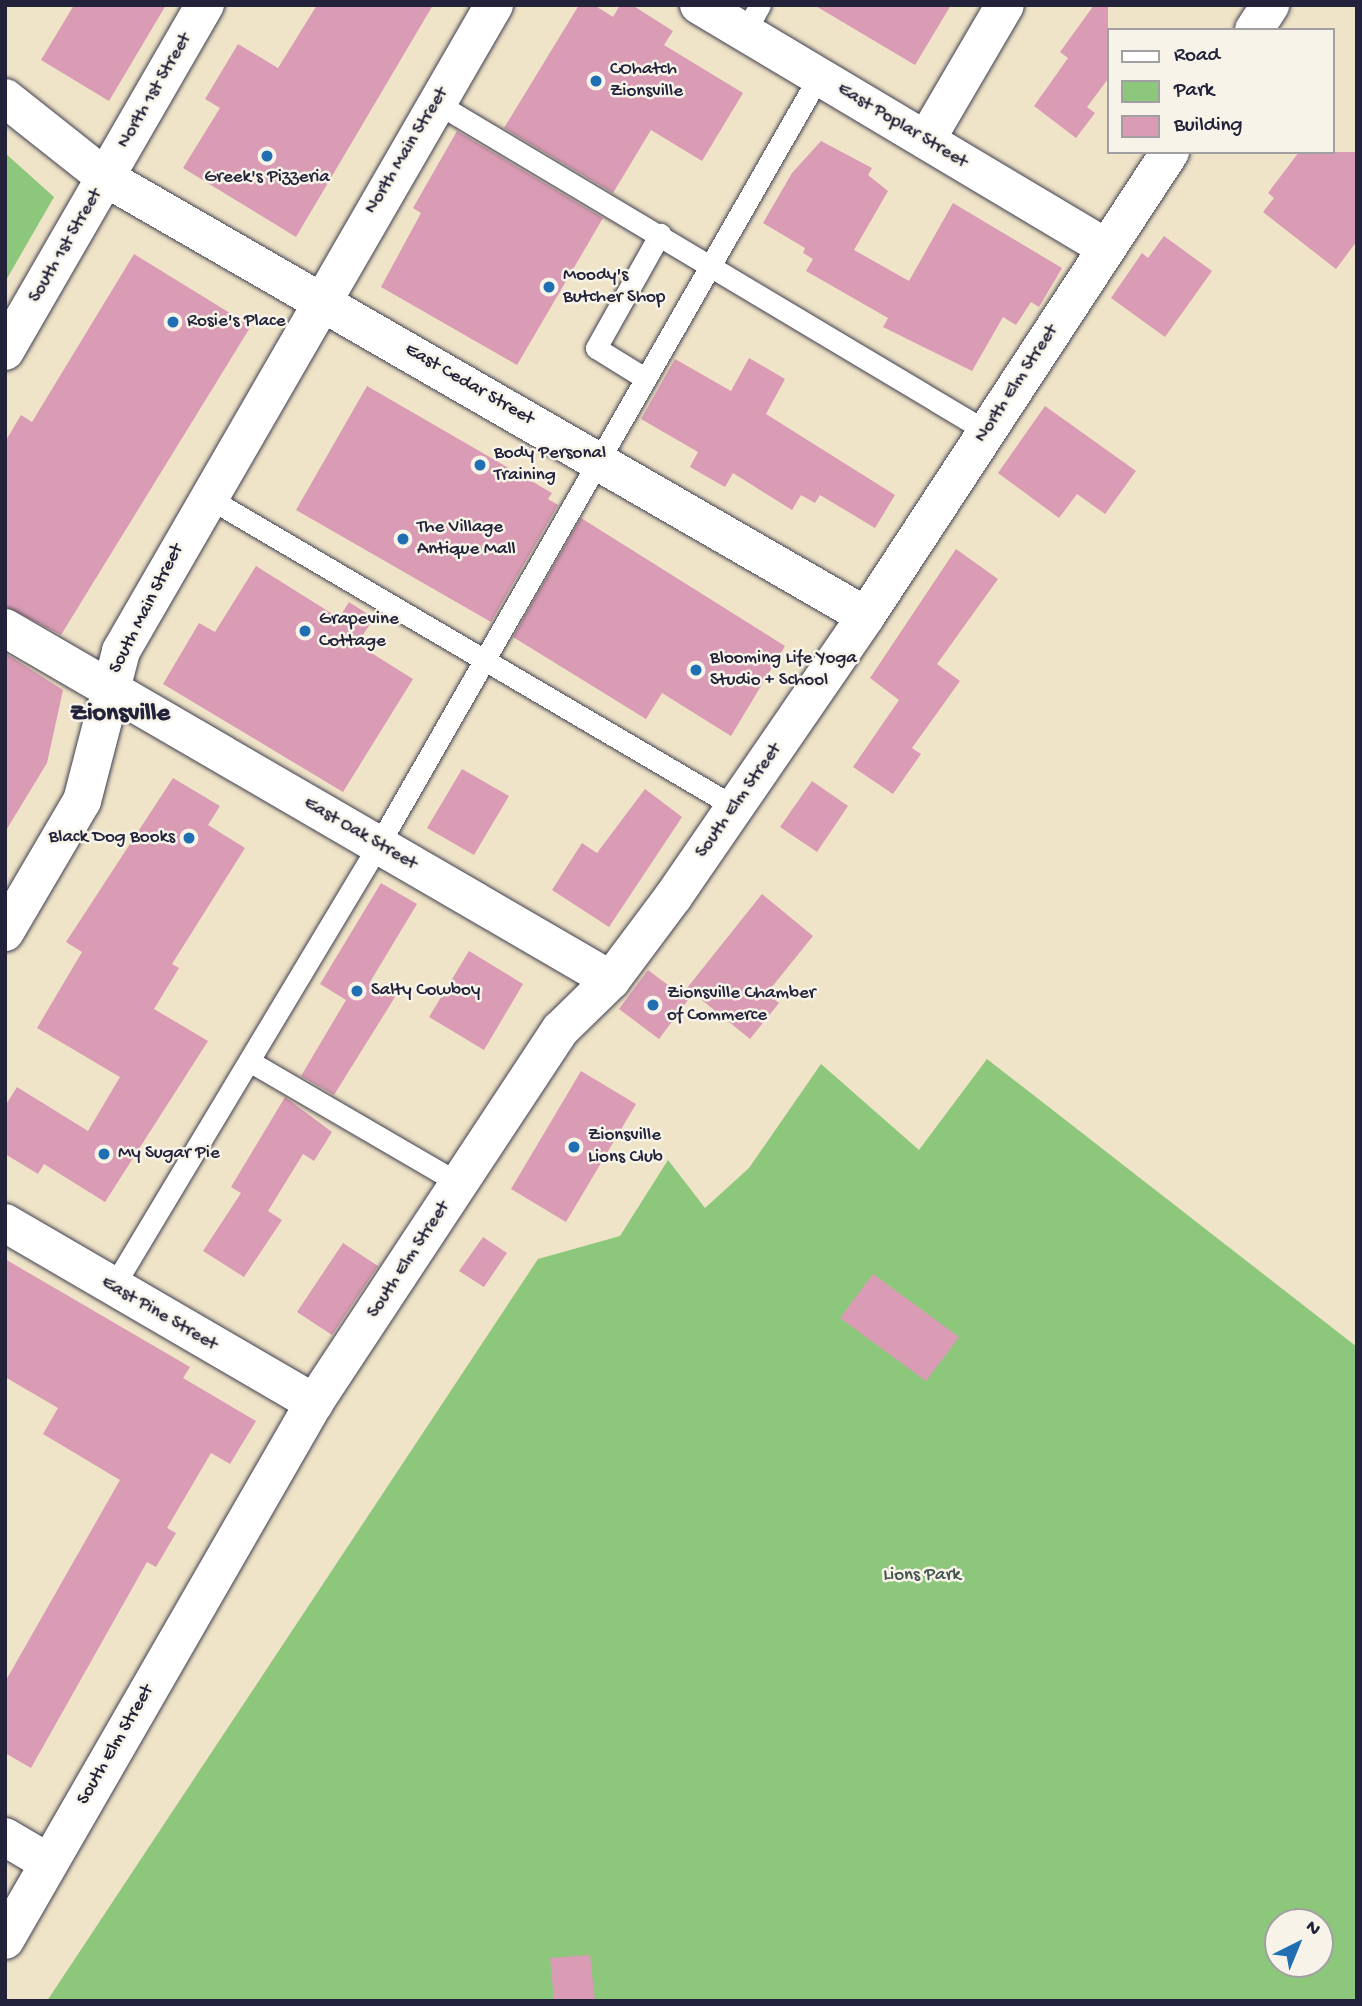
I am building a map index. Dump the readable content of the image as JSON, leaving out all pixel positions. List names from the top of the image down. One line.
{"streets":{"street":["North 1st Street","East Poplar Street","North Main Street","South 1st Street","North Elm Street","East Cedar Street","South Main Street","South Elm Street","East Oak Street","East Pine Street"]},"crossings":[["North 1st Street","South 1st Street"],["North 1st Street","East Cedar Street"],["East Poplar Street","North Elm Street"],["North Main Street","East Cedar Street"],["North Main Street","South Main Street"],["South 1st Street","East Cedar Street"],["North Elm Street","East Cedar Street"],["North Elm Street","South Elm Street"],["East Cedar Street","South Main Street"],["East Cedar Street","South Elm Street"],["South Main Street","East Oak Street"],["South Elm Street","East Oak Street"],["South Elm Street","East Pine Street"]],"districts":["Zionsville"],"parks":["Lions Park"],"places":["COhatch Zionsville","Greek's Pizzeria","Moody's Butcher Shop","Rosie's Place","Body Personal Training","The Village Antique Mall","Grapevine Cottage","Blooming Life Yoga Studio + School","Black Dog Books","Salty Cowboy","Zionsville Chamber of Commerce","Zionsville Lions Club","My Sugar Pie"],"legend":["Road","Park","Building"],"north":"top right"}
